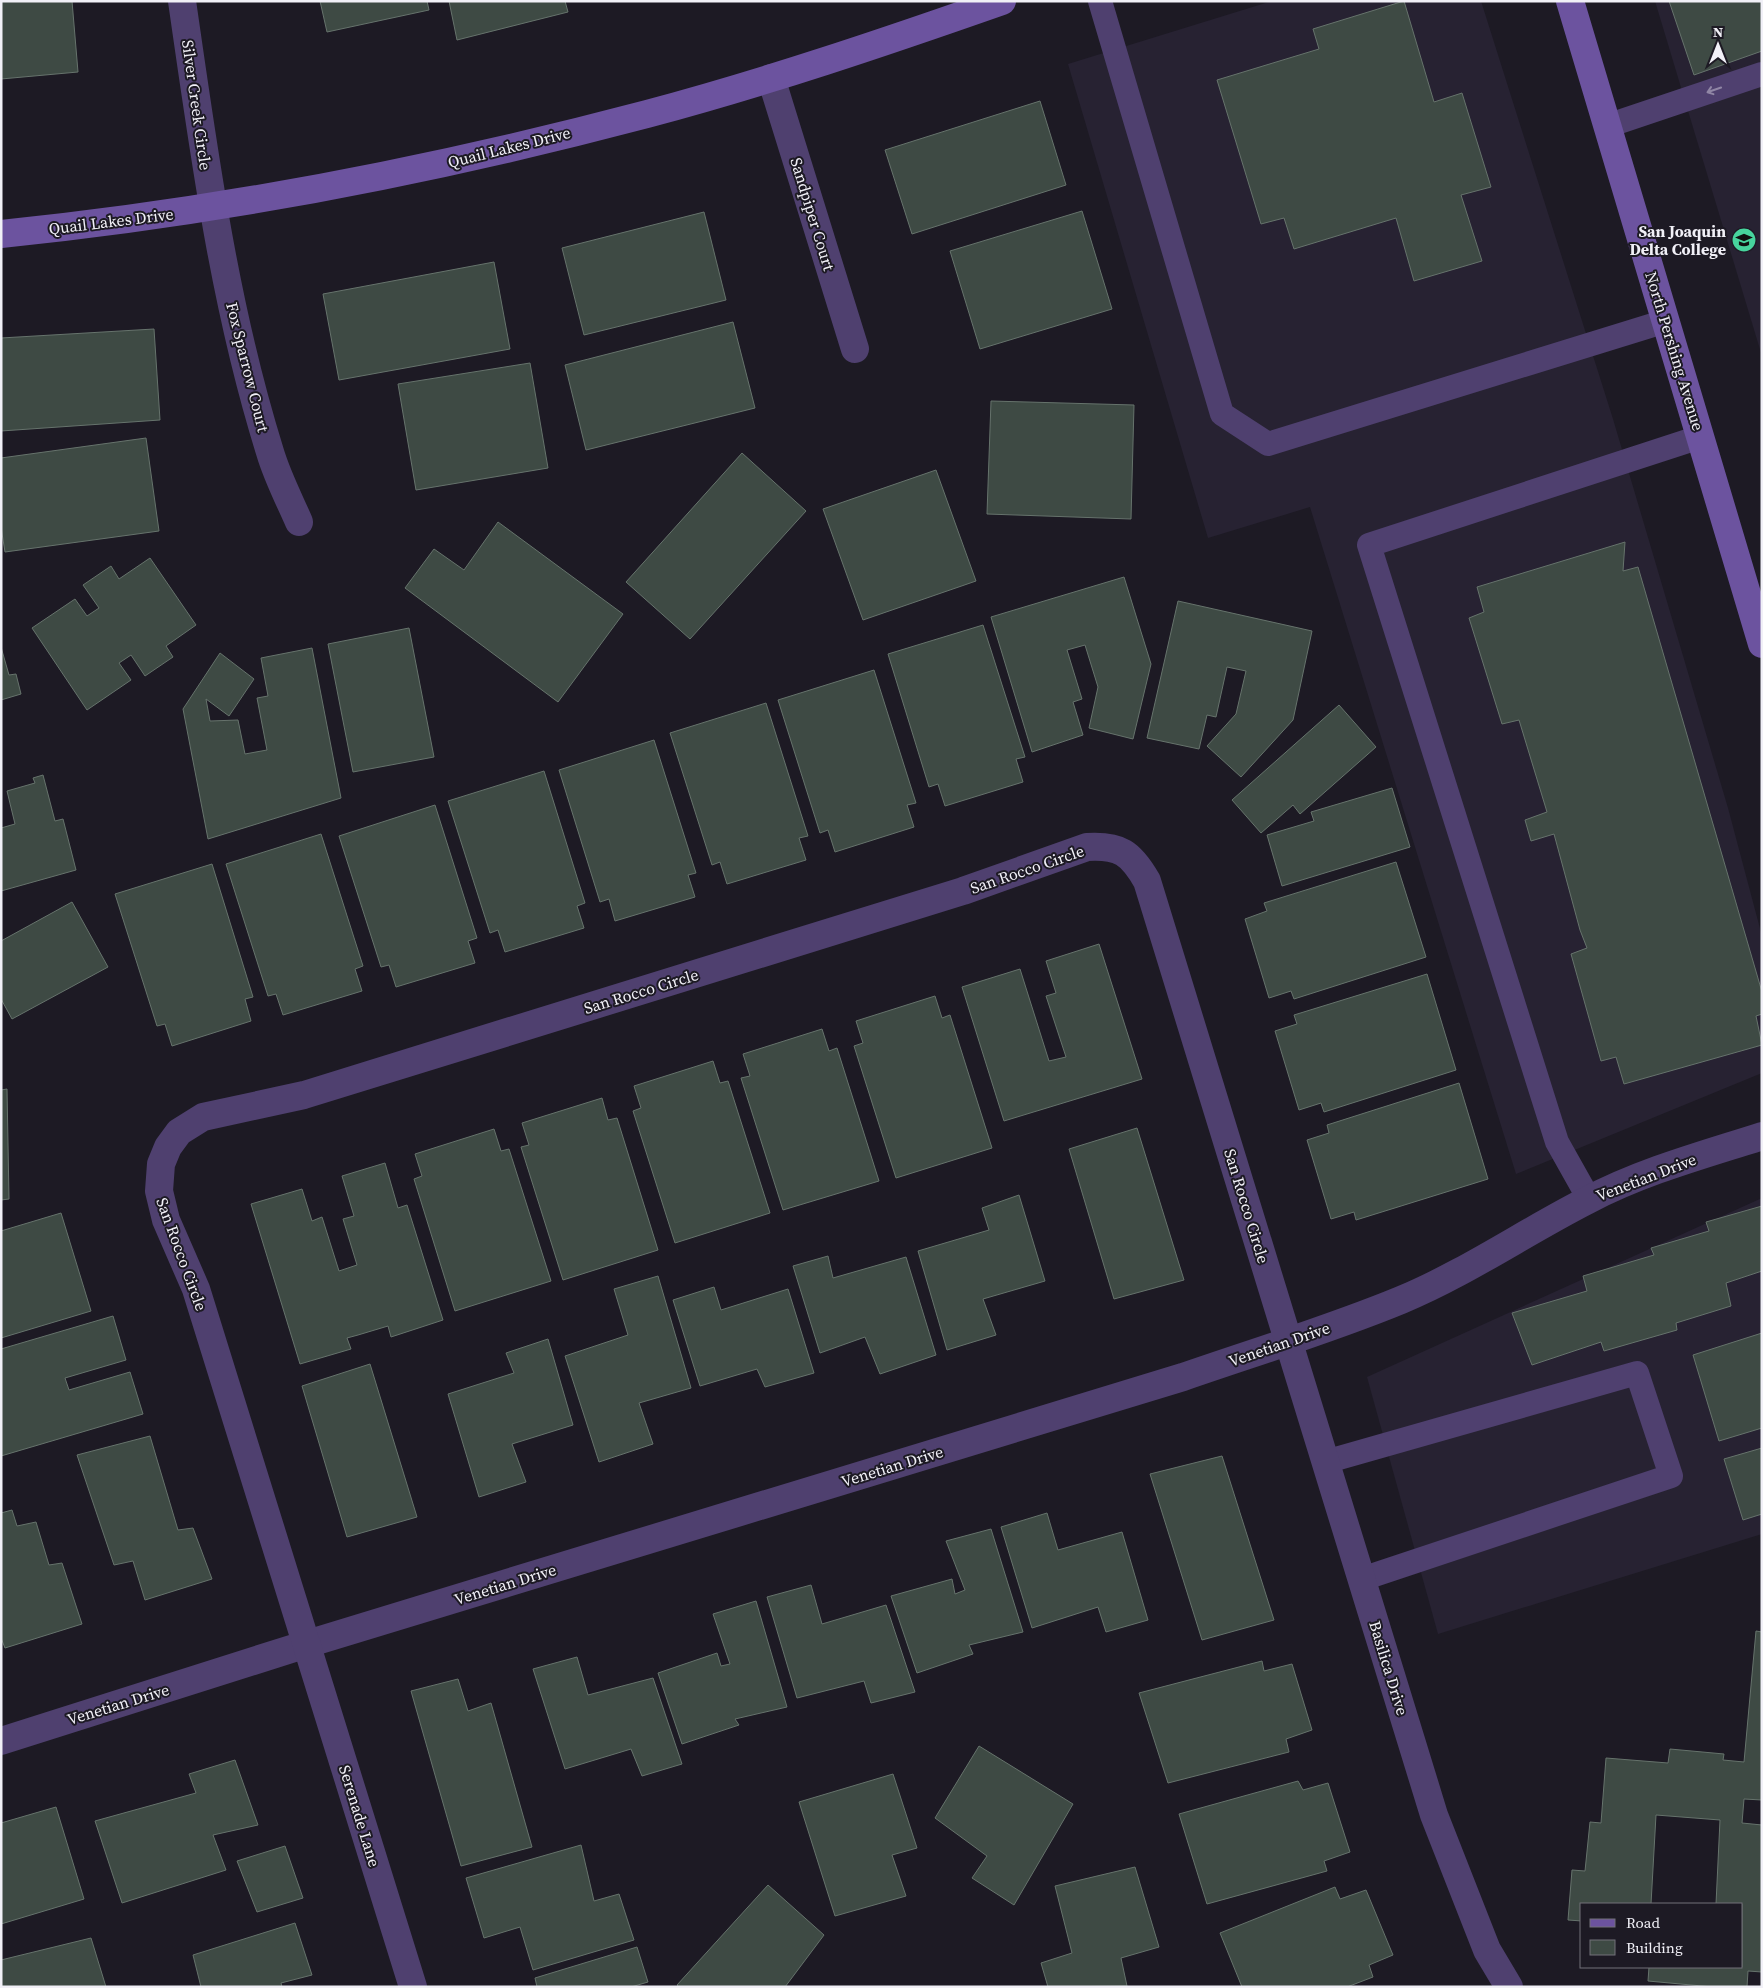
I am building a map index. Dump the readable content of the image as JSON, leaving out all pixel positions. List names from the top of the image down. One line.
{"streets":{"main road":["Quail Lakes Drive","North Pershing Avenue"],"street":["Silver Creek Circle","Sandpiper Court","Fox Sparrow Court","San Rocco Circle","Venetian Drive","Basilica Drive","Serenade Lane"]},"crossings":[["Silver Creek Circle","Quail Lakes Drive"],["Silver Creek Circle","Fox Sparrow Court"],["Quail Lakes Drive","Sandpiper Court"],["Quail Lakes Drive","Fox Sparrow Court"],["San Rocco Circle","Venetian Drive"],["San Rocco Circle","Basilica Drive"],["San Rocco Circle","Serenade Lane"],["Venetian Drive","Basilica Drive"],["Venetian Drive","Serenade Lane"]],"places":{"school or university":["San Joaquin Delta College"]},"legend":["Road","Building"],"north":"top"}
